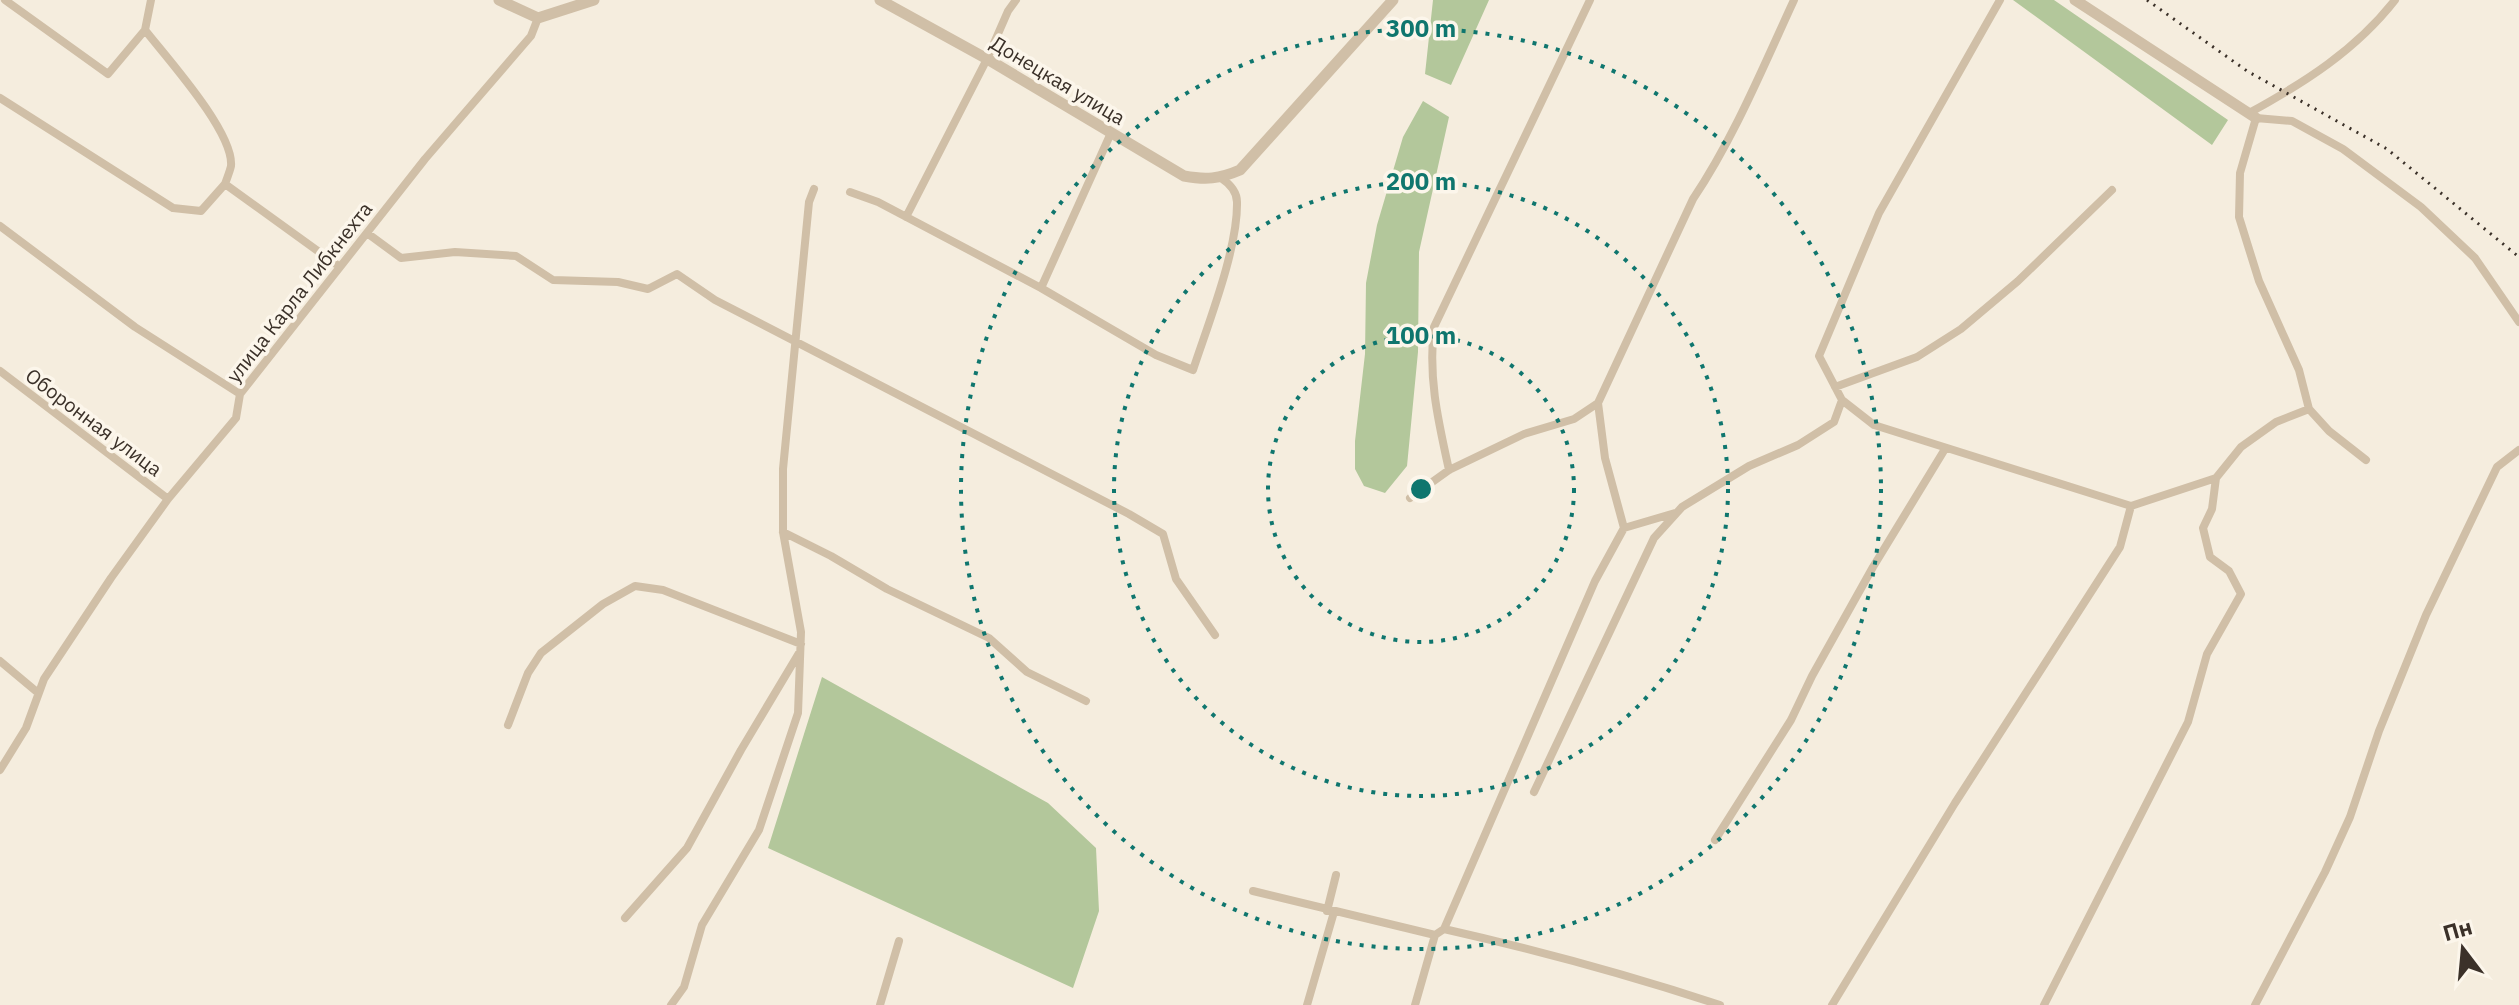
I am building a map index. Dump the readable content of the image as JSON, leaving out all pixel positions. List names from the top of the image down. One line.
{"streets":{"street":["Донецкая улица","улица Карла Либкнехта","Оборонная улица"]},"crossings":[["улица Карла Либкнехта","Оборонная улица"]],"north":"top","rings":["300 m","200 m","100 m"]}
